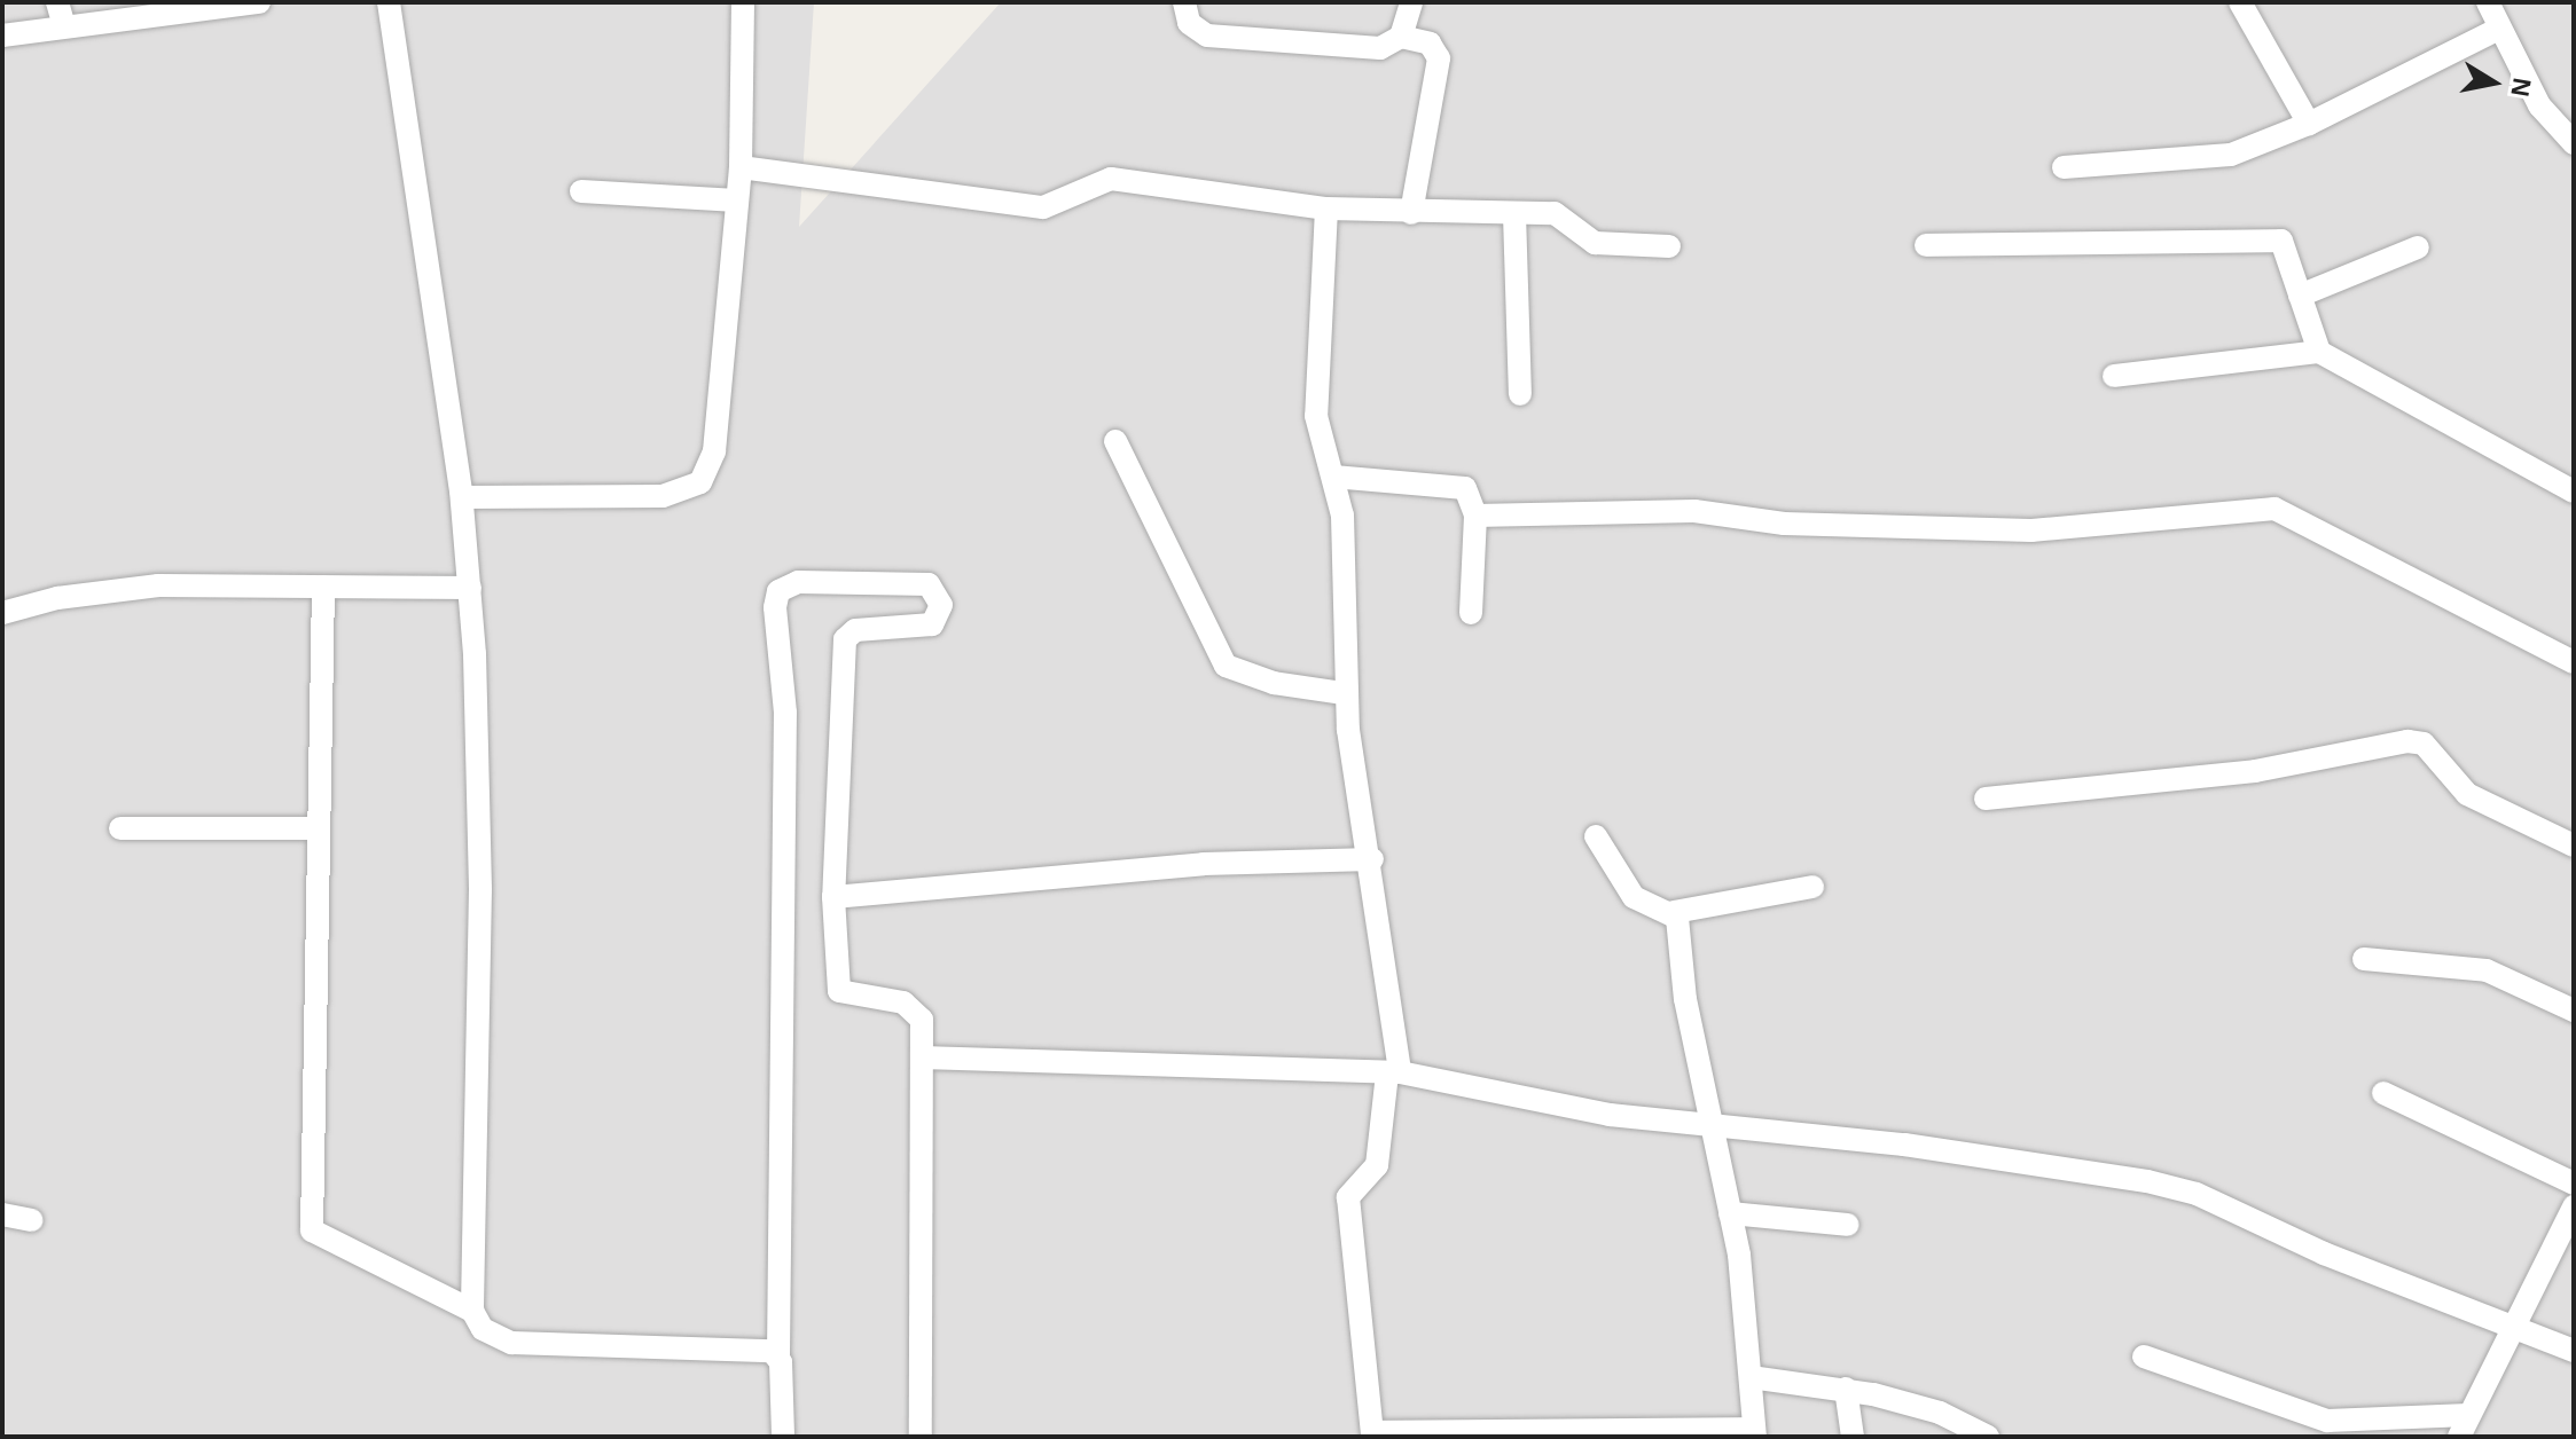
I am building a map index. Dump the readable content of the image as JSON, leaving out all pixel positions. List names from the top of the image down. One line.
{"north":"right"}
